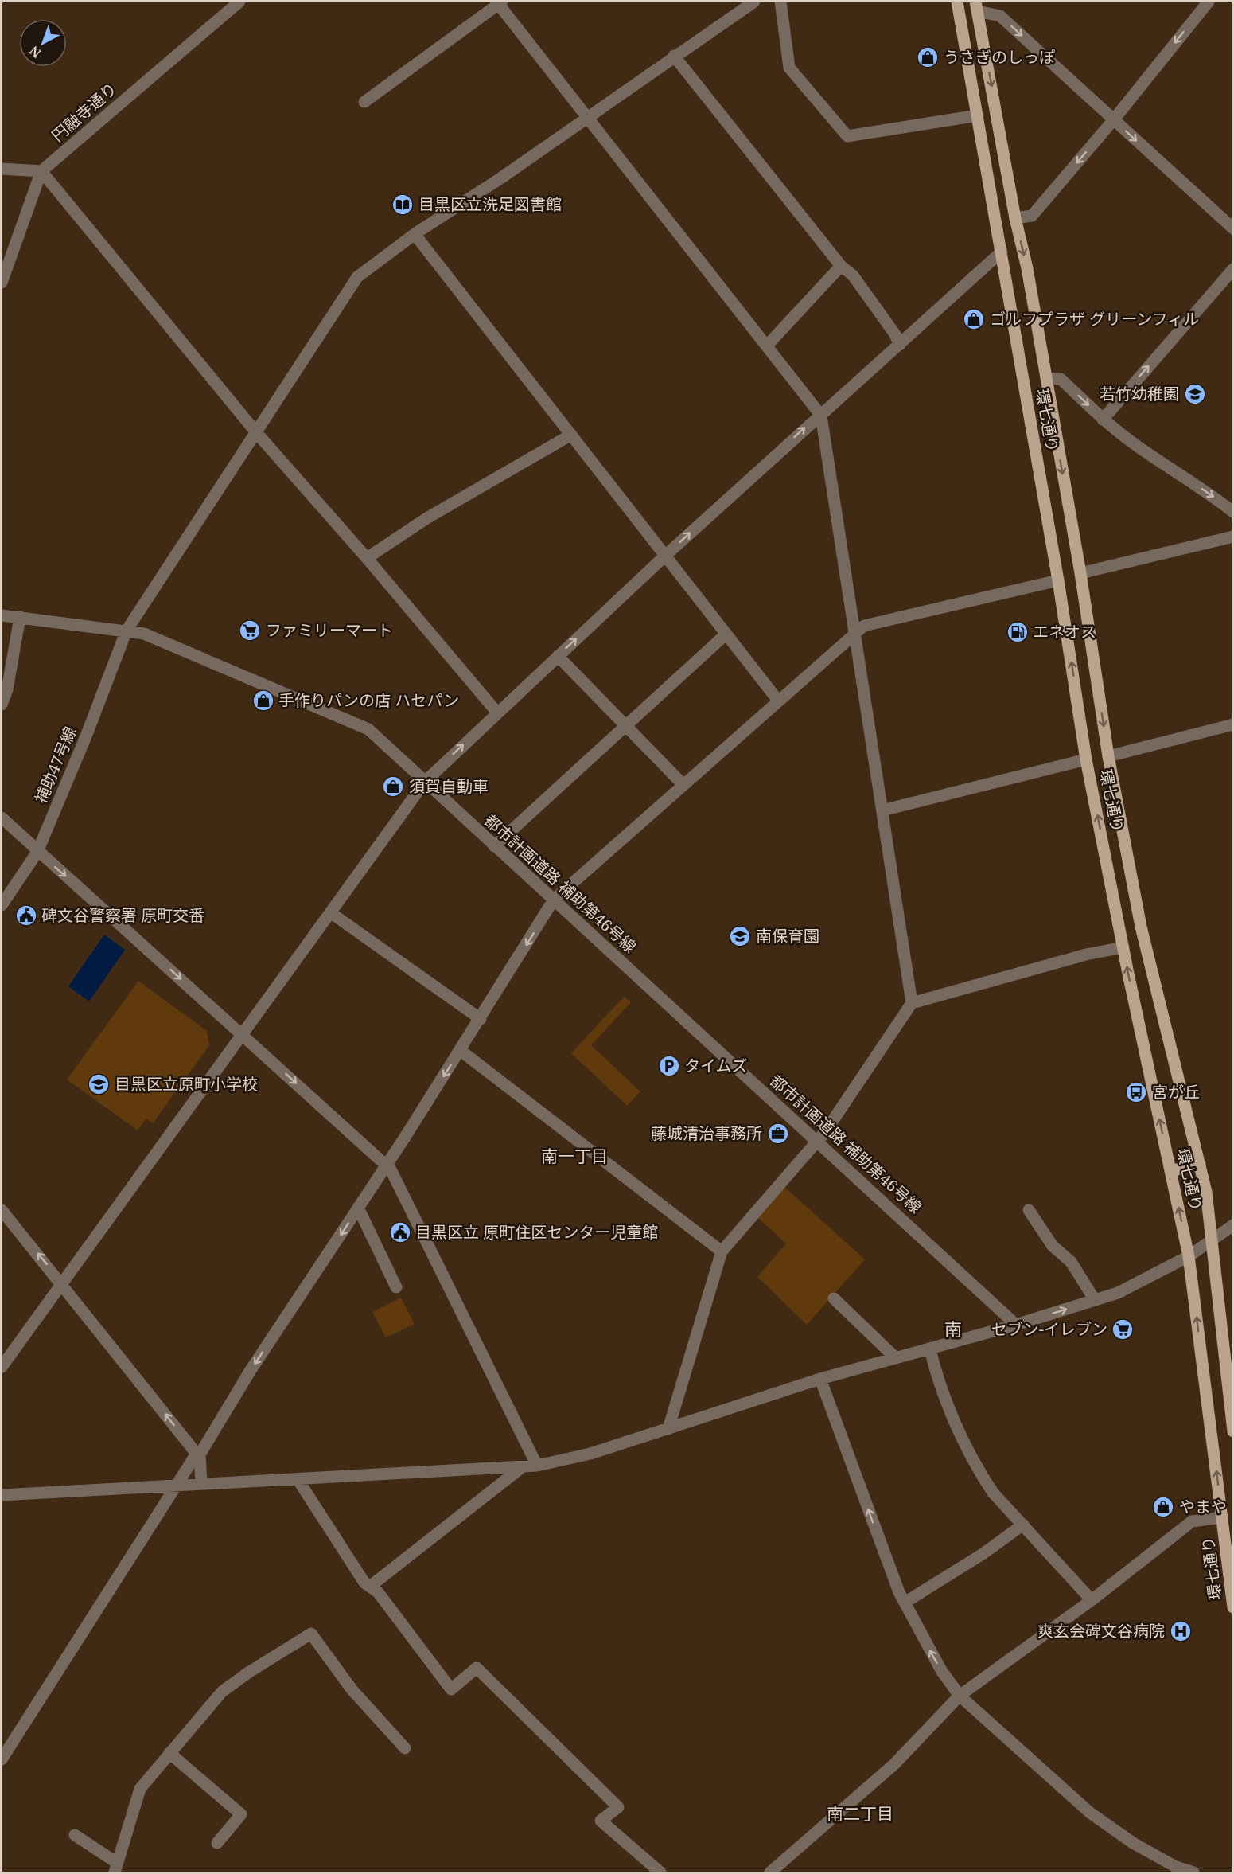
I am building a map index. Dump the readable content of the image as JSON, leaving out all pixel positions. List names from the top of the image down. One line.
{"streets":{"main road":["環七通り"],"street":["円融寺通り","補助47号線","都市計画道路 補助第46号線"]},"crossings":[["補助47号線","都市計画道路 補助第46号線"]],"districts":["南一丁目","南","南二丁目"],"places":{"shop":["うさぎのしっぽ","ゴルフプラザ グリーンフィル","手作りパンの店 ハセパン","須賀自動車","やまや"],"library":["目黒区立洗足図書館"],"school or university":["若竹幼稚園","南保育園","目黒区立原町小学校"],"supermarket":["ファミリーマート","セブン-イレブン"],"fuel station":["エネオス"],"public building":["碑文谷警察署 原町交番","目黒区立 原町住区センター児童館"],"parking":["タイムズ"],"bus stop":["宮が丘"],"office":["藤城清治事務所"],"hospital":["爽玄会碑文谷病院"]},"north":"bottom left"}
